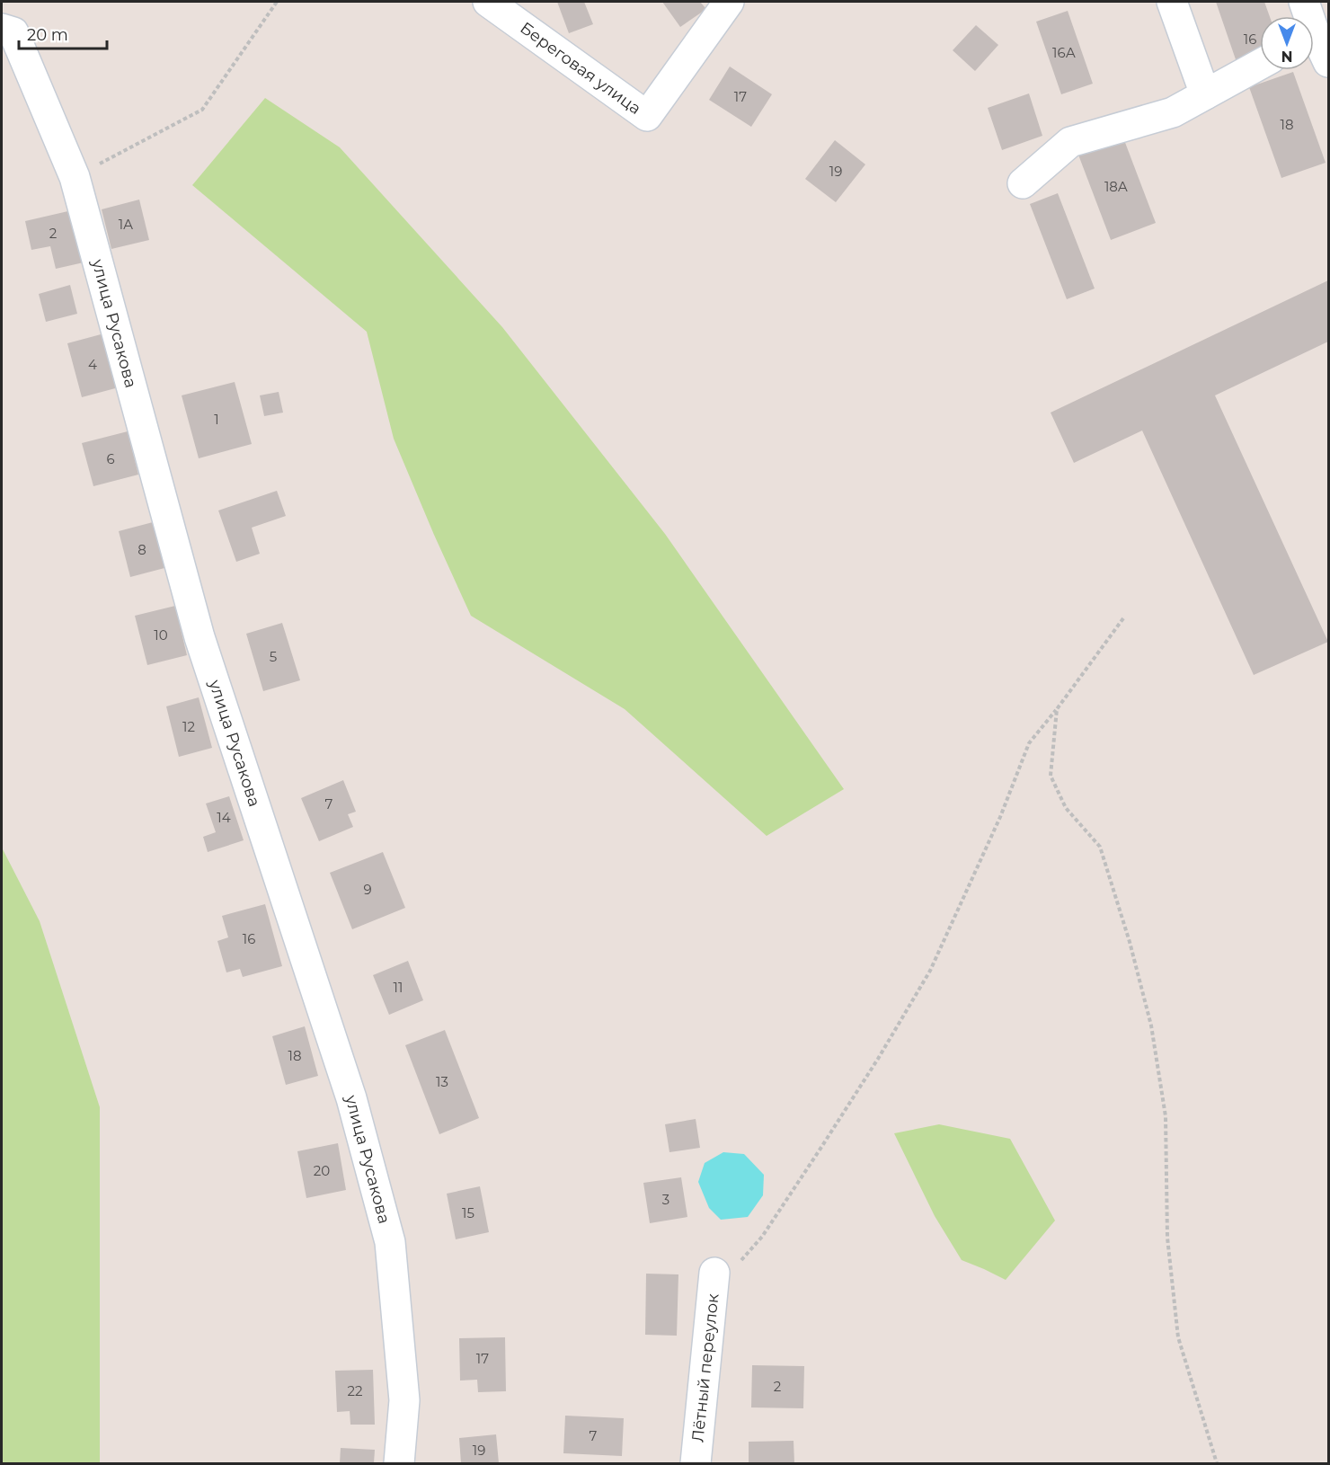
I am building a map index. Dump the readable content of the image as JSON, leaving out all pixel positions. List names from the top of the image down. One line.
{"streets":{"street":["Береговая улица","улица Русакова","Лётный переулок"]},"house_numbers":["16","16А","17","18","19","18А","1А","2","4","1","6","8","10","5","12","7","14","9","16","11","18","13","20","3","15","17","2","22","7","19"],"scale_bar":"20 m","north":"bottom"}
